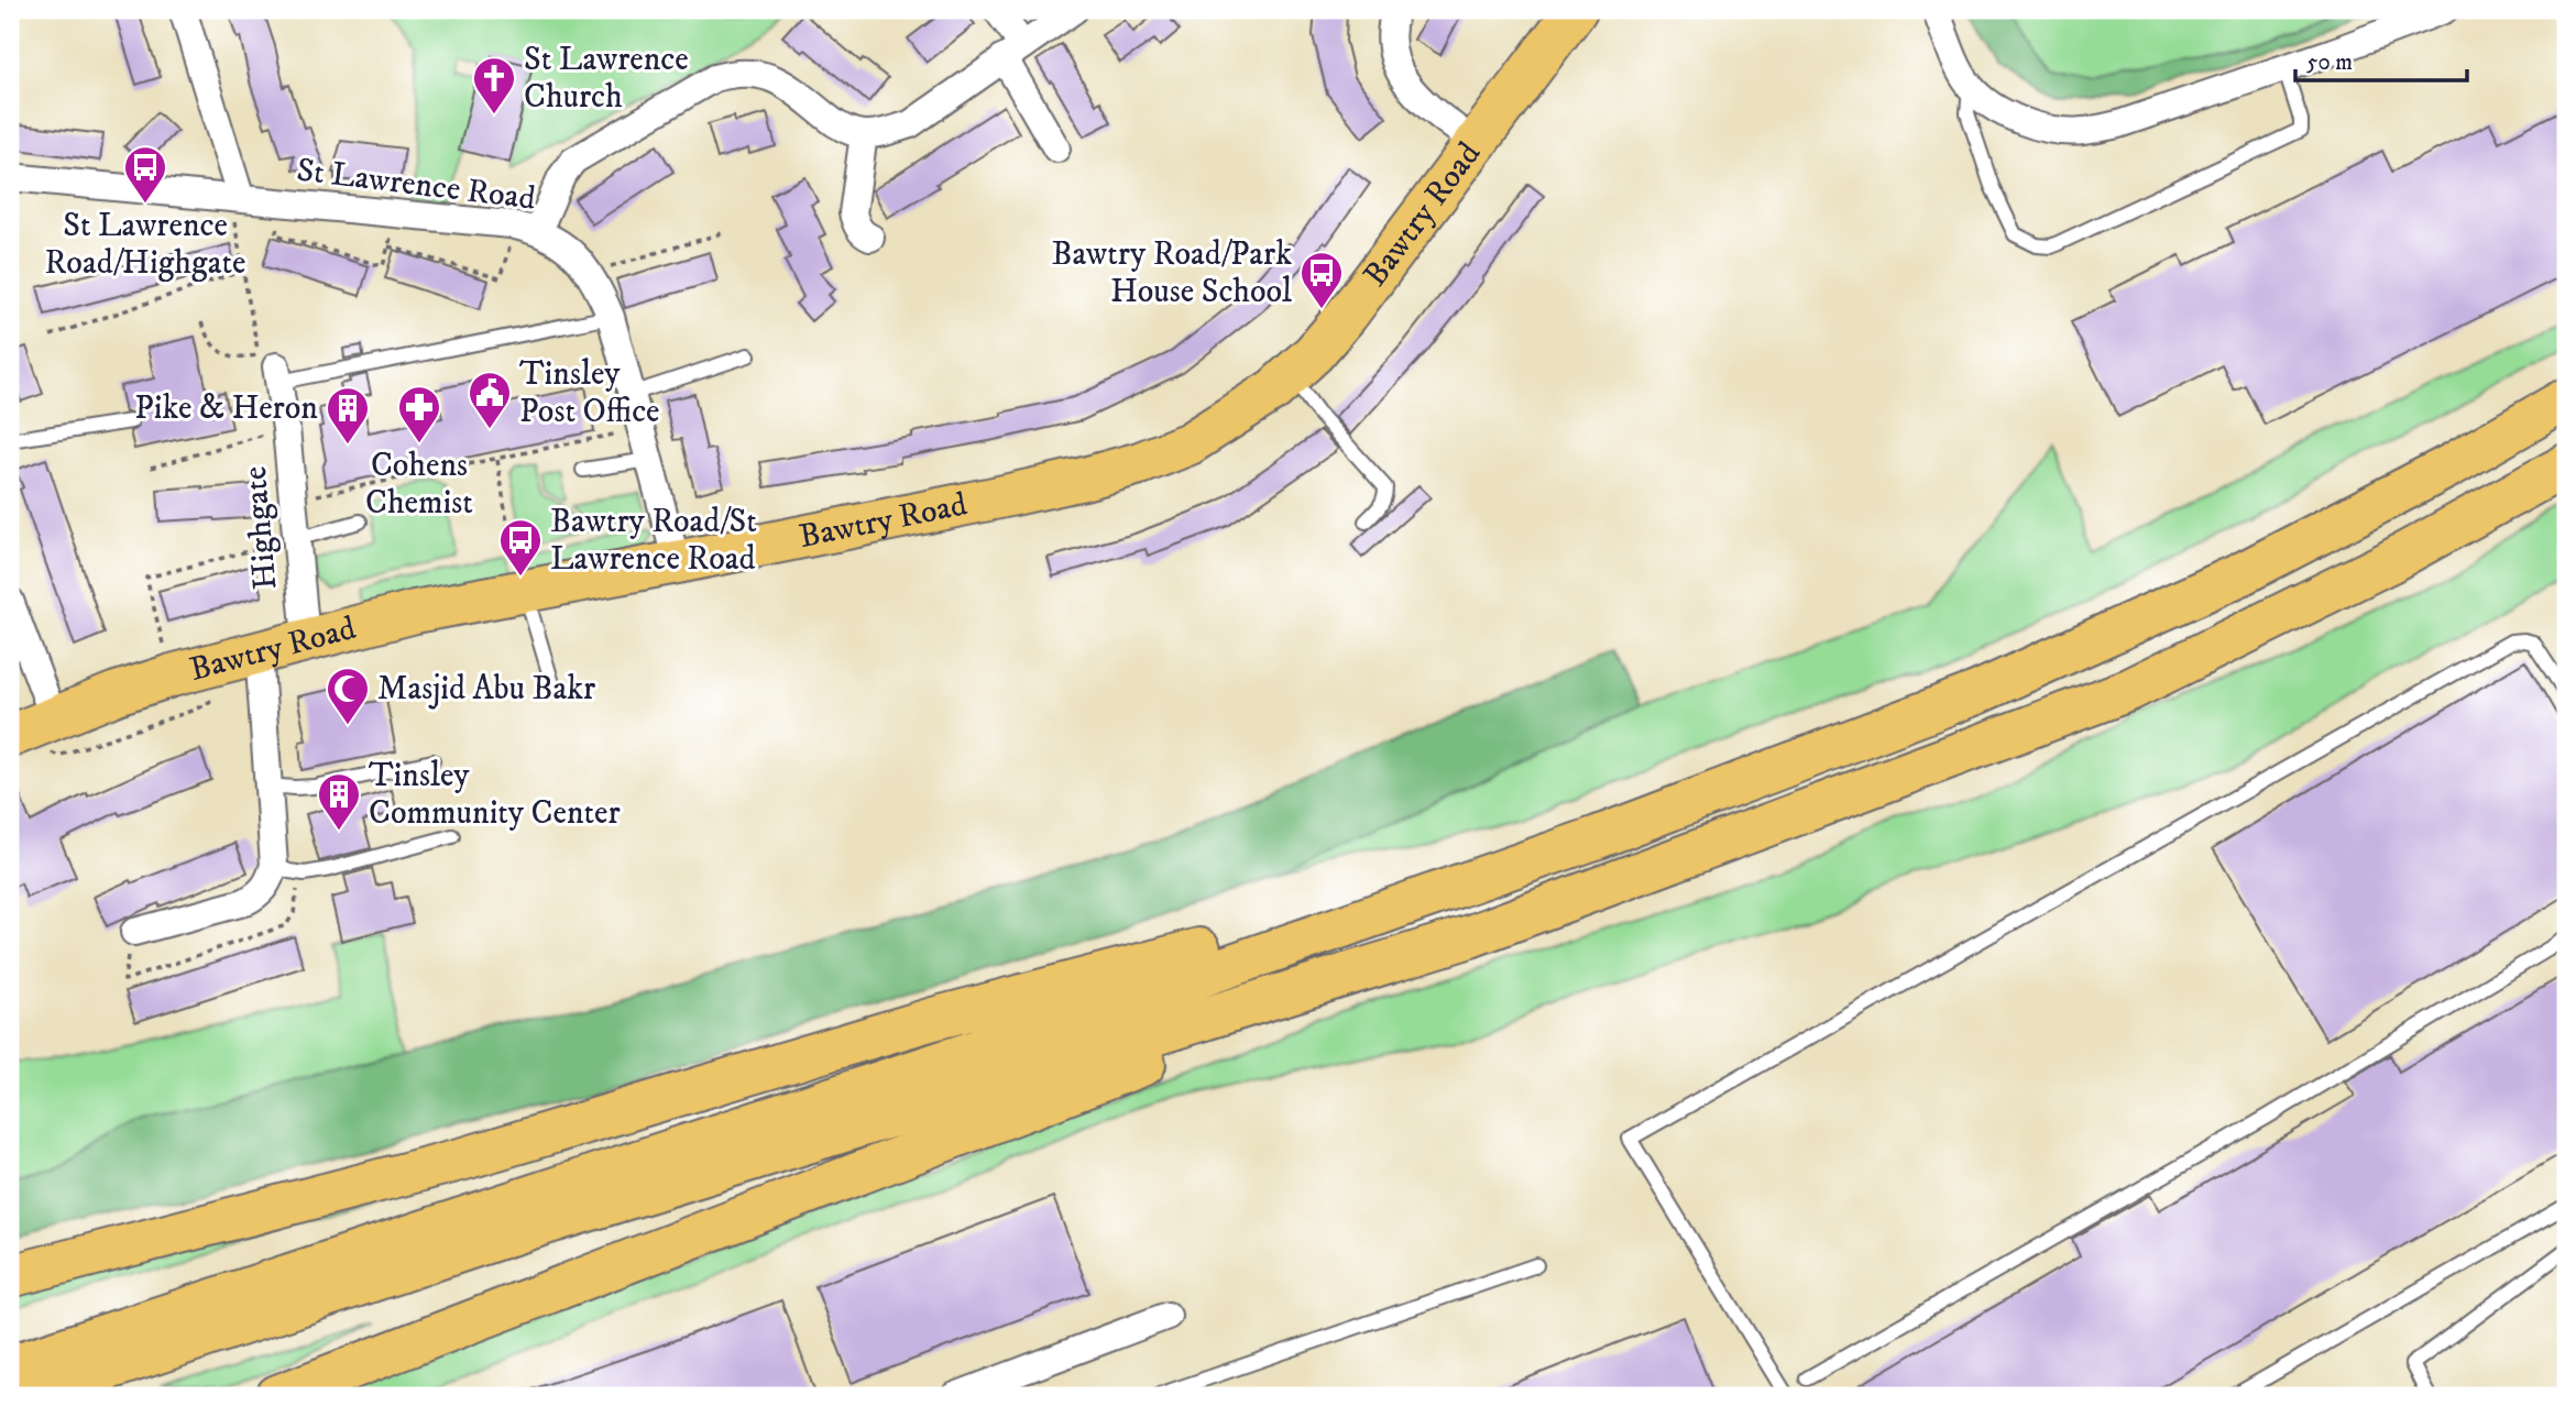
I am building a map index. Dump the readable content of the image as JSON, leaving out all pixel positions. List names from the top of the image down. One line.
{"streets":{"main road":["Bawtry Road"],"street":["St Lawrence Road","Highgate"]},"crossings":[["St Lawrence Road","Bawtry Road"],["Bawtry Road","Highgate"]],"places":{"church":["St Lawrence Church"],"bus stop":["St Lawrence Road/Highgate","Bawtry Road/Park House School","Bawtry Road/St Lawrence Road"],"public building":["Tinsley Post Office"],"pharmacy":["Cohens Chemist"],"building":["Pike & Heron","Tinsley Community Center"],"mosque":["Masjid Abu Bakr"]},"scale_bar":"50 m"}
